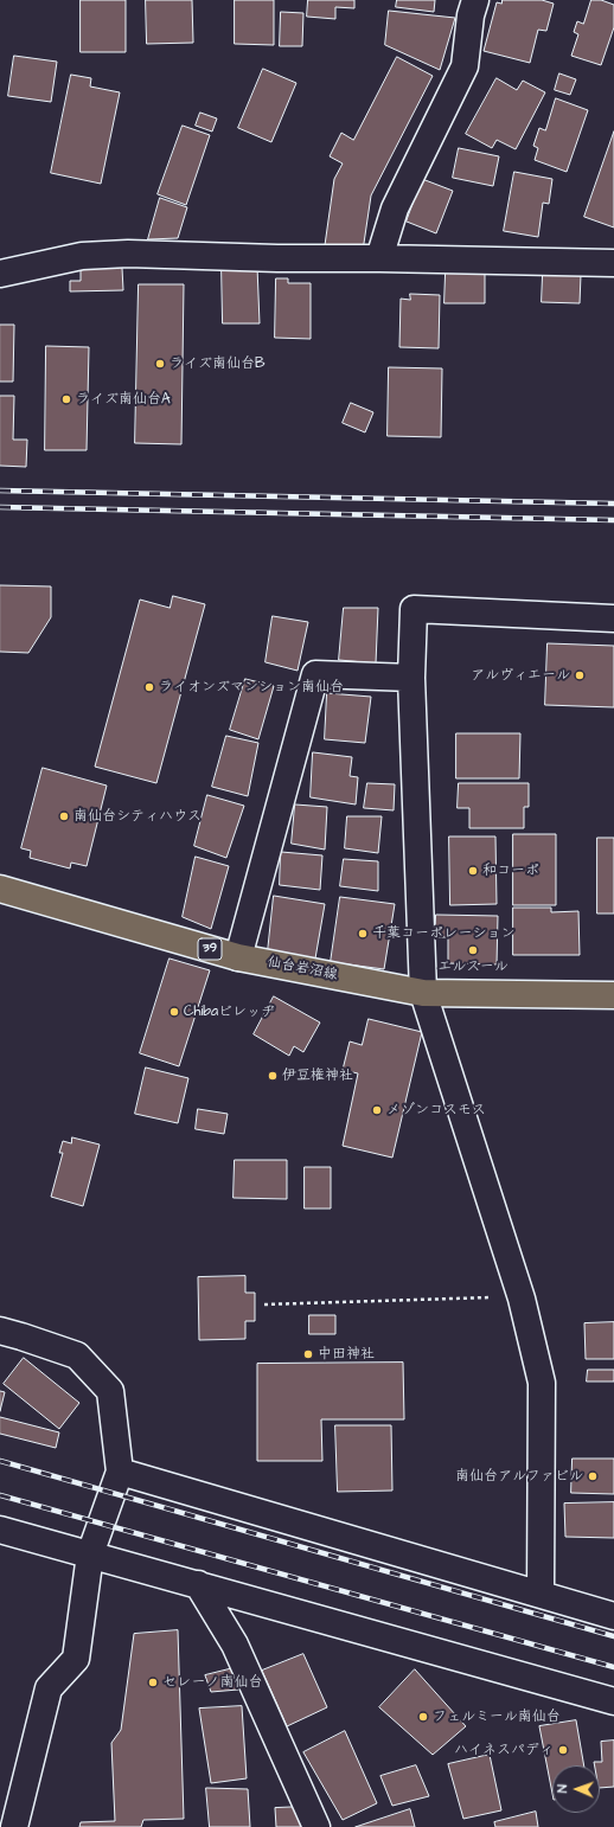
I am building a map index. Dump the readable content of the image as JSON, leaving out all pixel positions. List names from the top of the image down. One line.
{"streets":{"main road":["39","仙台岩沼線"]},"places":["ライズ南仙台B","ライズ南仙台A","アルヴィエール","ライオンズマンション南仙台","南仙台シティハウス","和コーポ","千葉コーポレーション","エルスール","Chibaビレッヂ","伊豆権神社","メゾンコスモス","中田神社","南仙台アルファビル","セレーノ南仙台","フェルミール南仙台","ハイネスパディ"],"north":"left"}
